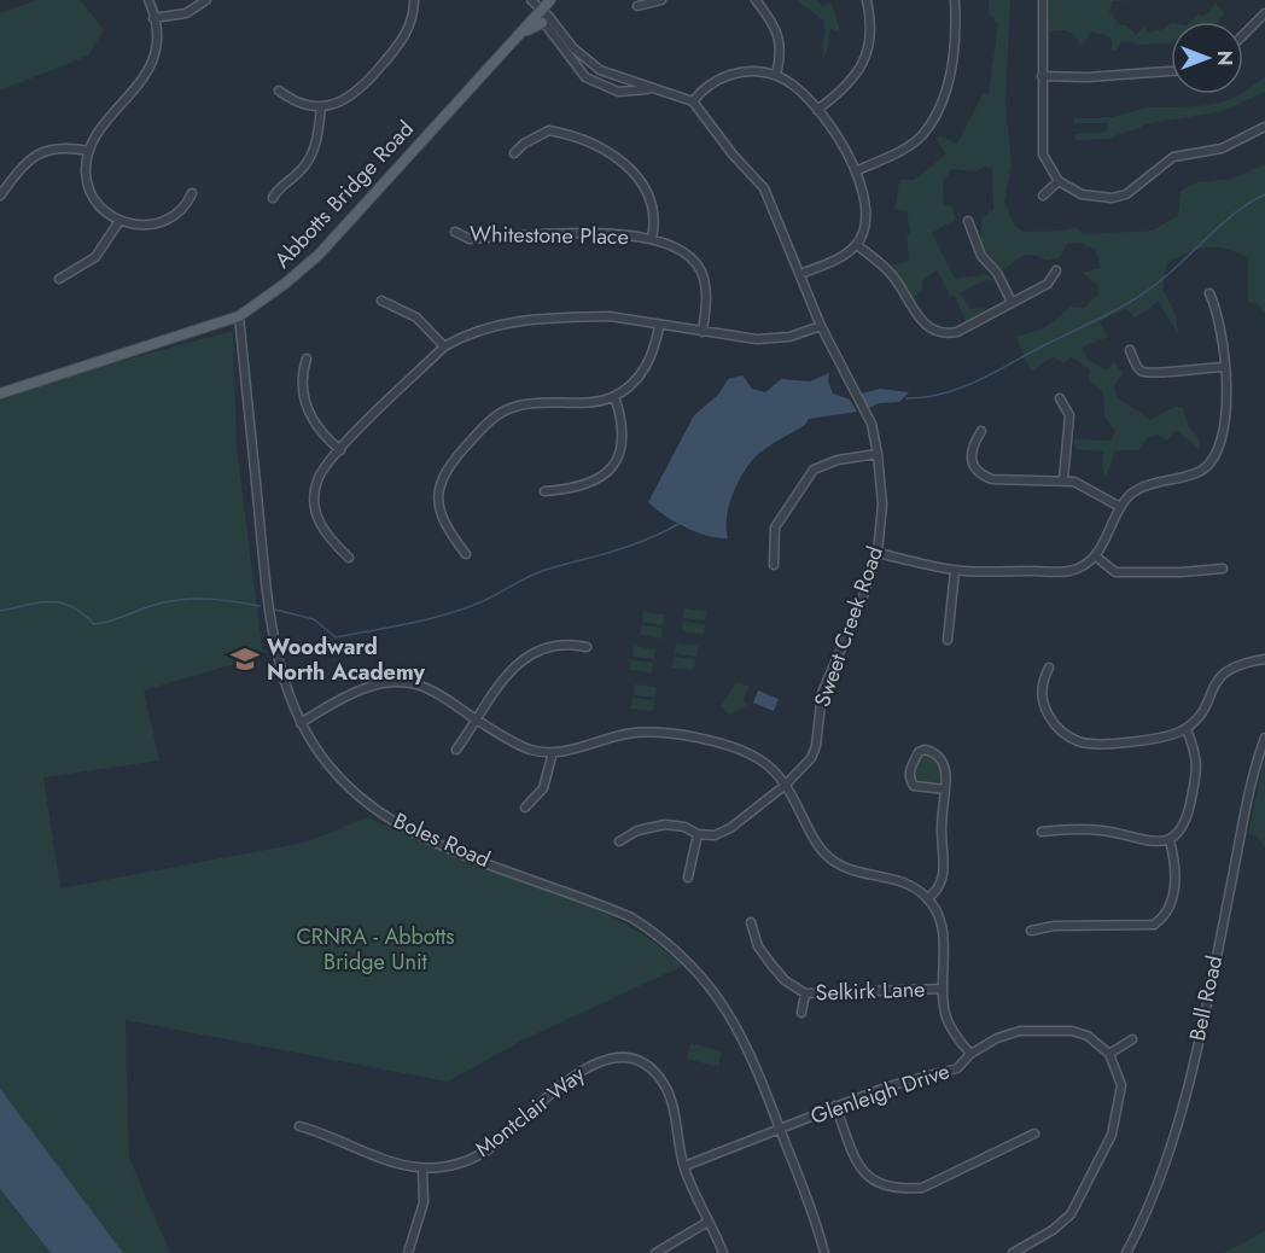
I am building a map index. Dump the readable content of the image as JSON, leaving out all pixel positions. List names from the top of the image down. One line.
{"streets":{"main road":["Abbotts Bridge Road"],"street":["Whitestone Place","Sweet Creek Road","Boles Road","Selkirk Lane","Bell Road","Glenleigh Drive","Montclair Way"]},"crossings":[["Abbotts Bridge Road","Boles Road"],["Boles Road","Glenleigh Drive"],["Glenleigh Drive","Montclair Way"]],"parks":["CRNRA - Abbotts Bridge Unit"],"places":{"school or university":["Woodward North Academy"]},"north":"right"}
